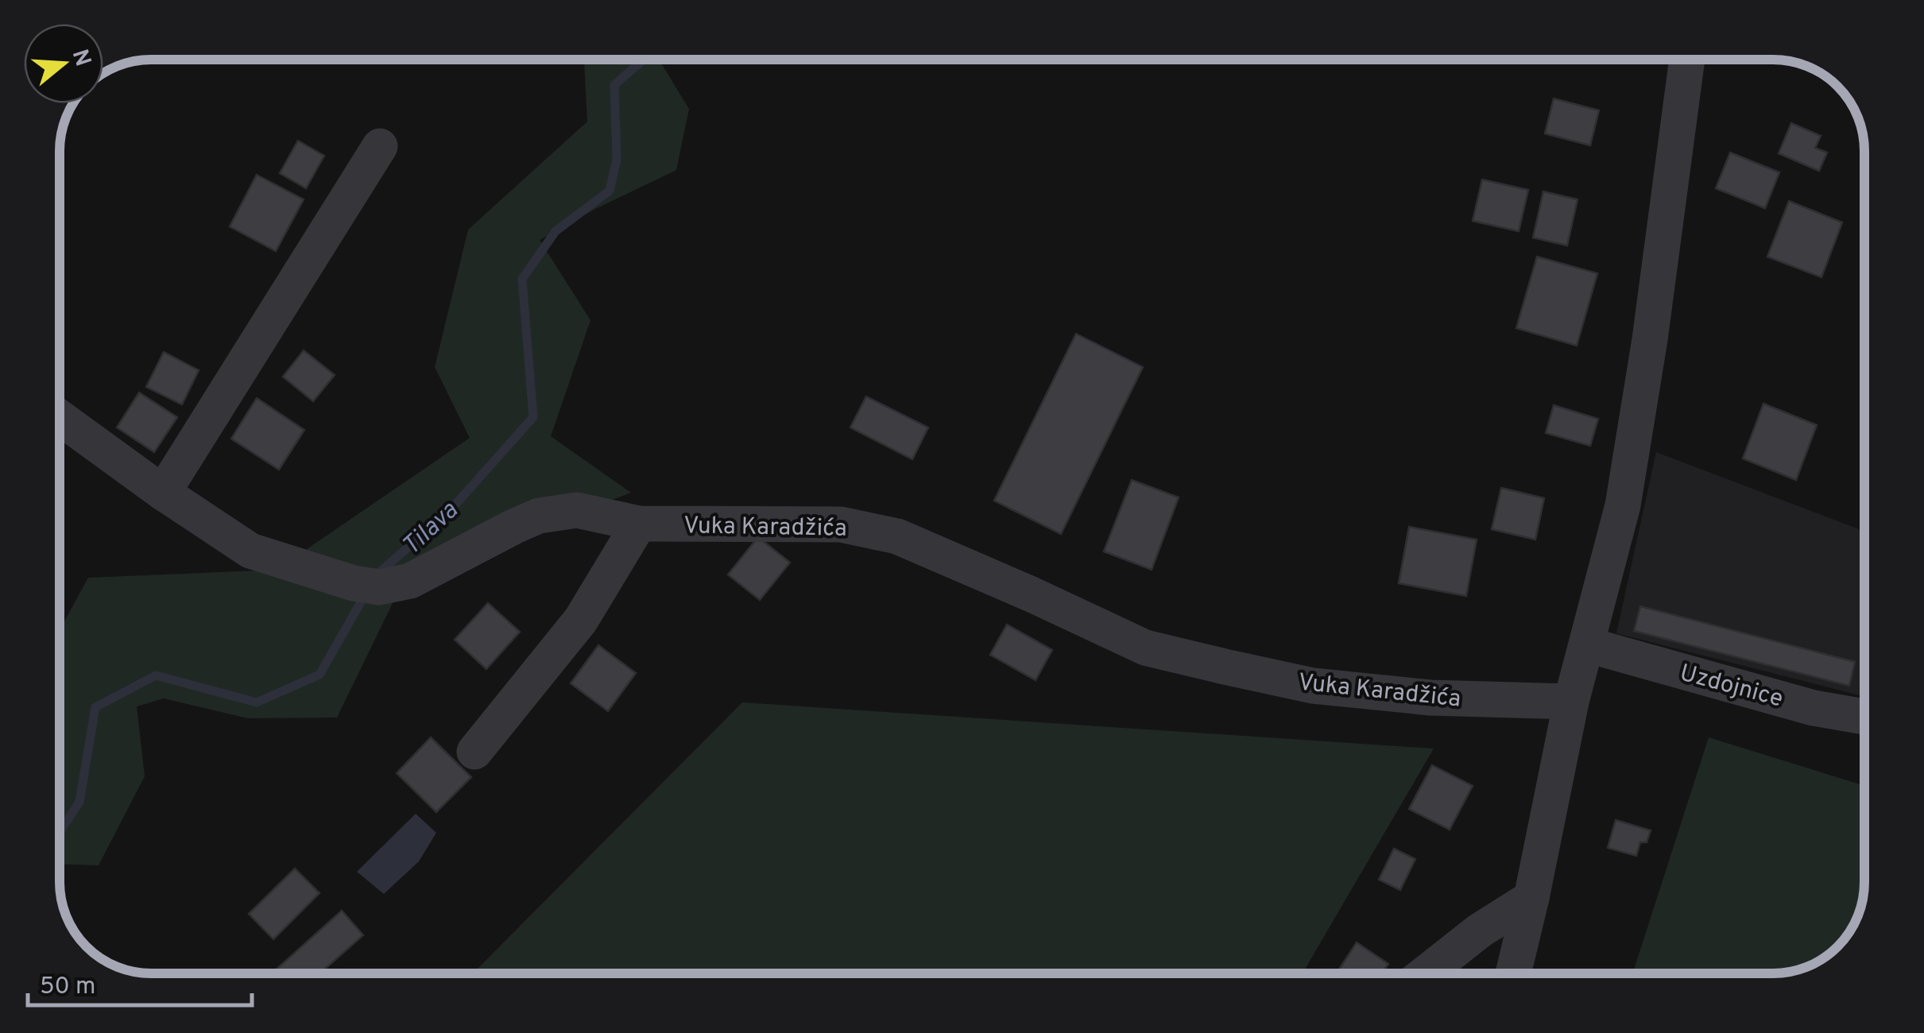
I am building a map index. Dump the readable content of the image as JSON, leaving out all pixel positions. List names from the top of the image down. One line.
{"streets":{"street":["Vuka Karadžića","Uzdojnice"]},"water":["Tilava"],"scale_bar":"50 m","north":"right"}
